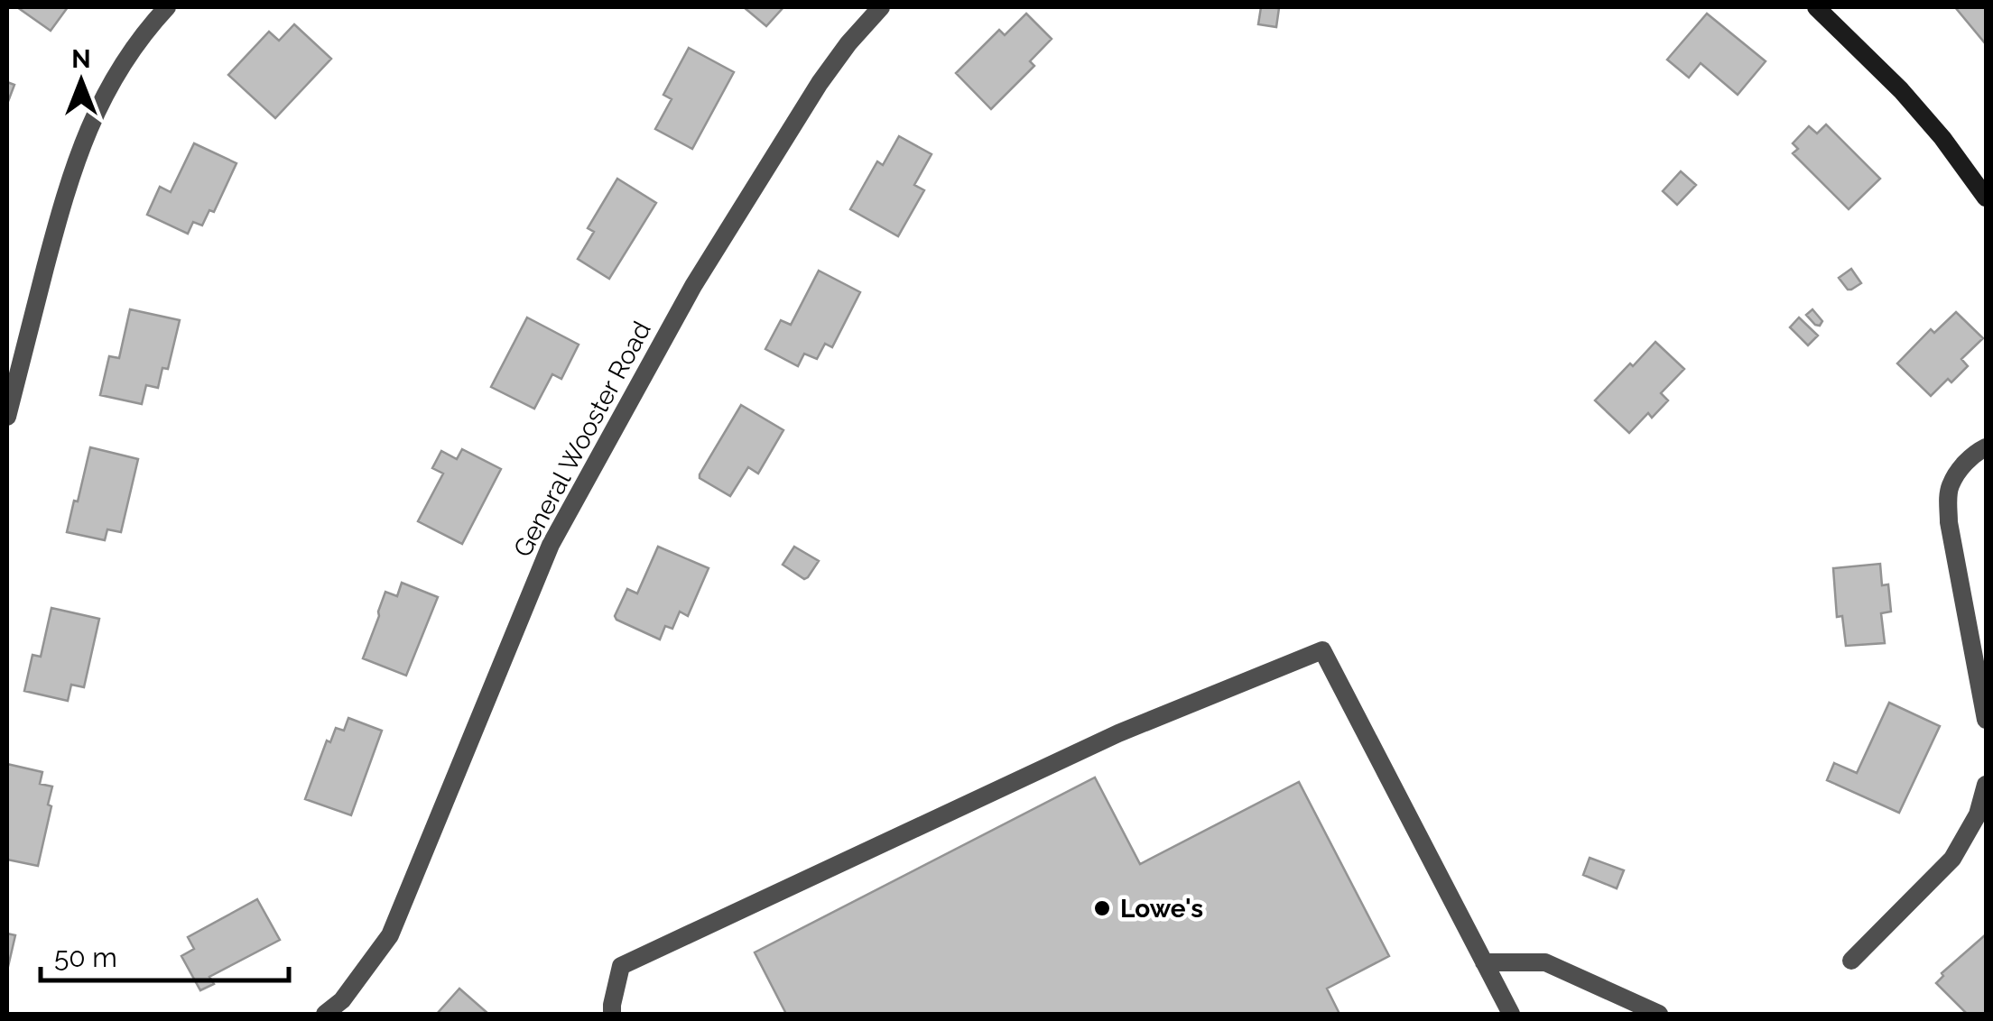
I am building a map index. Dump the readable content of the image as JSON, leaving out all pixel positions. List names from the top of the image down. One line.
{"streets":{"street":["General Wooster Road"]},"places":["Lowe's"],"scale_bar":"50 m","north":"top"}
